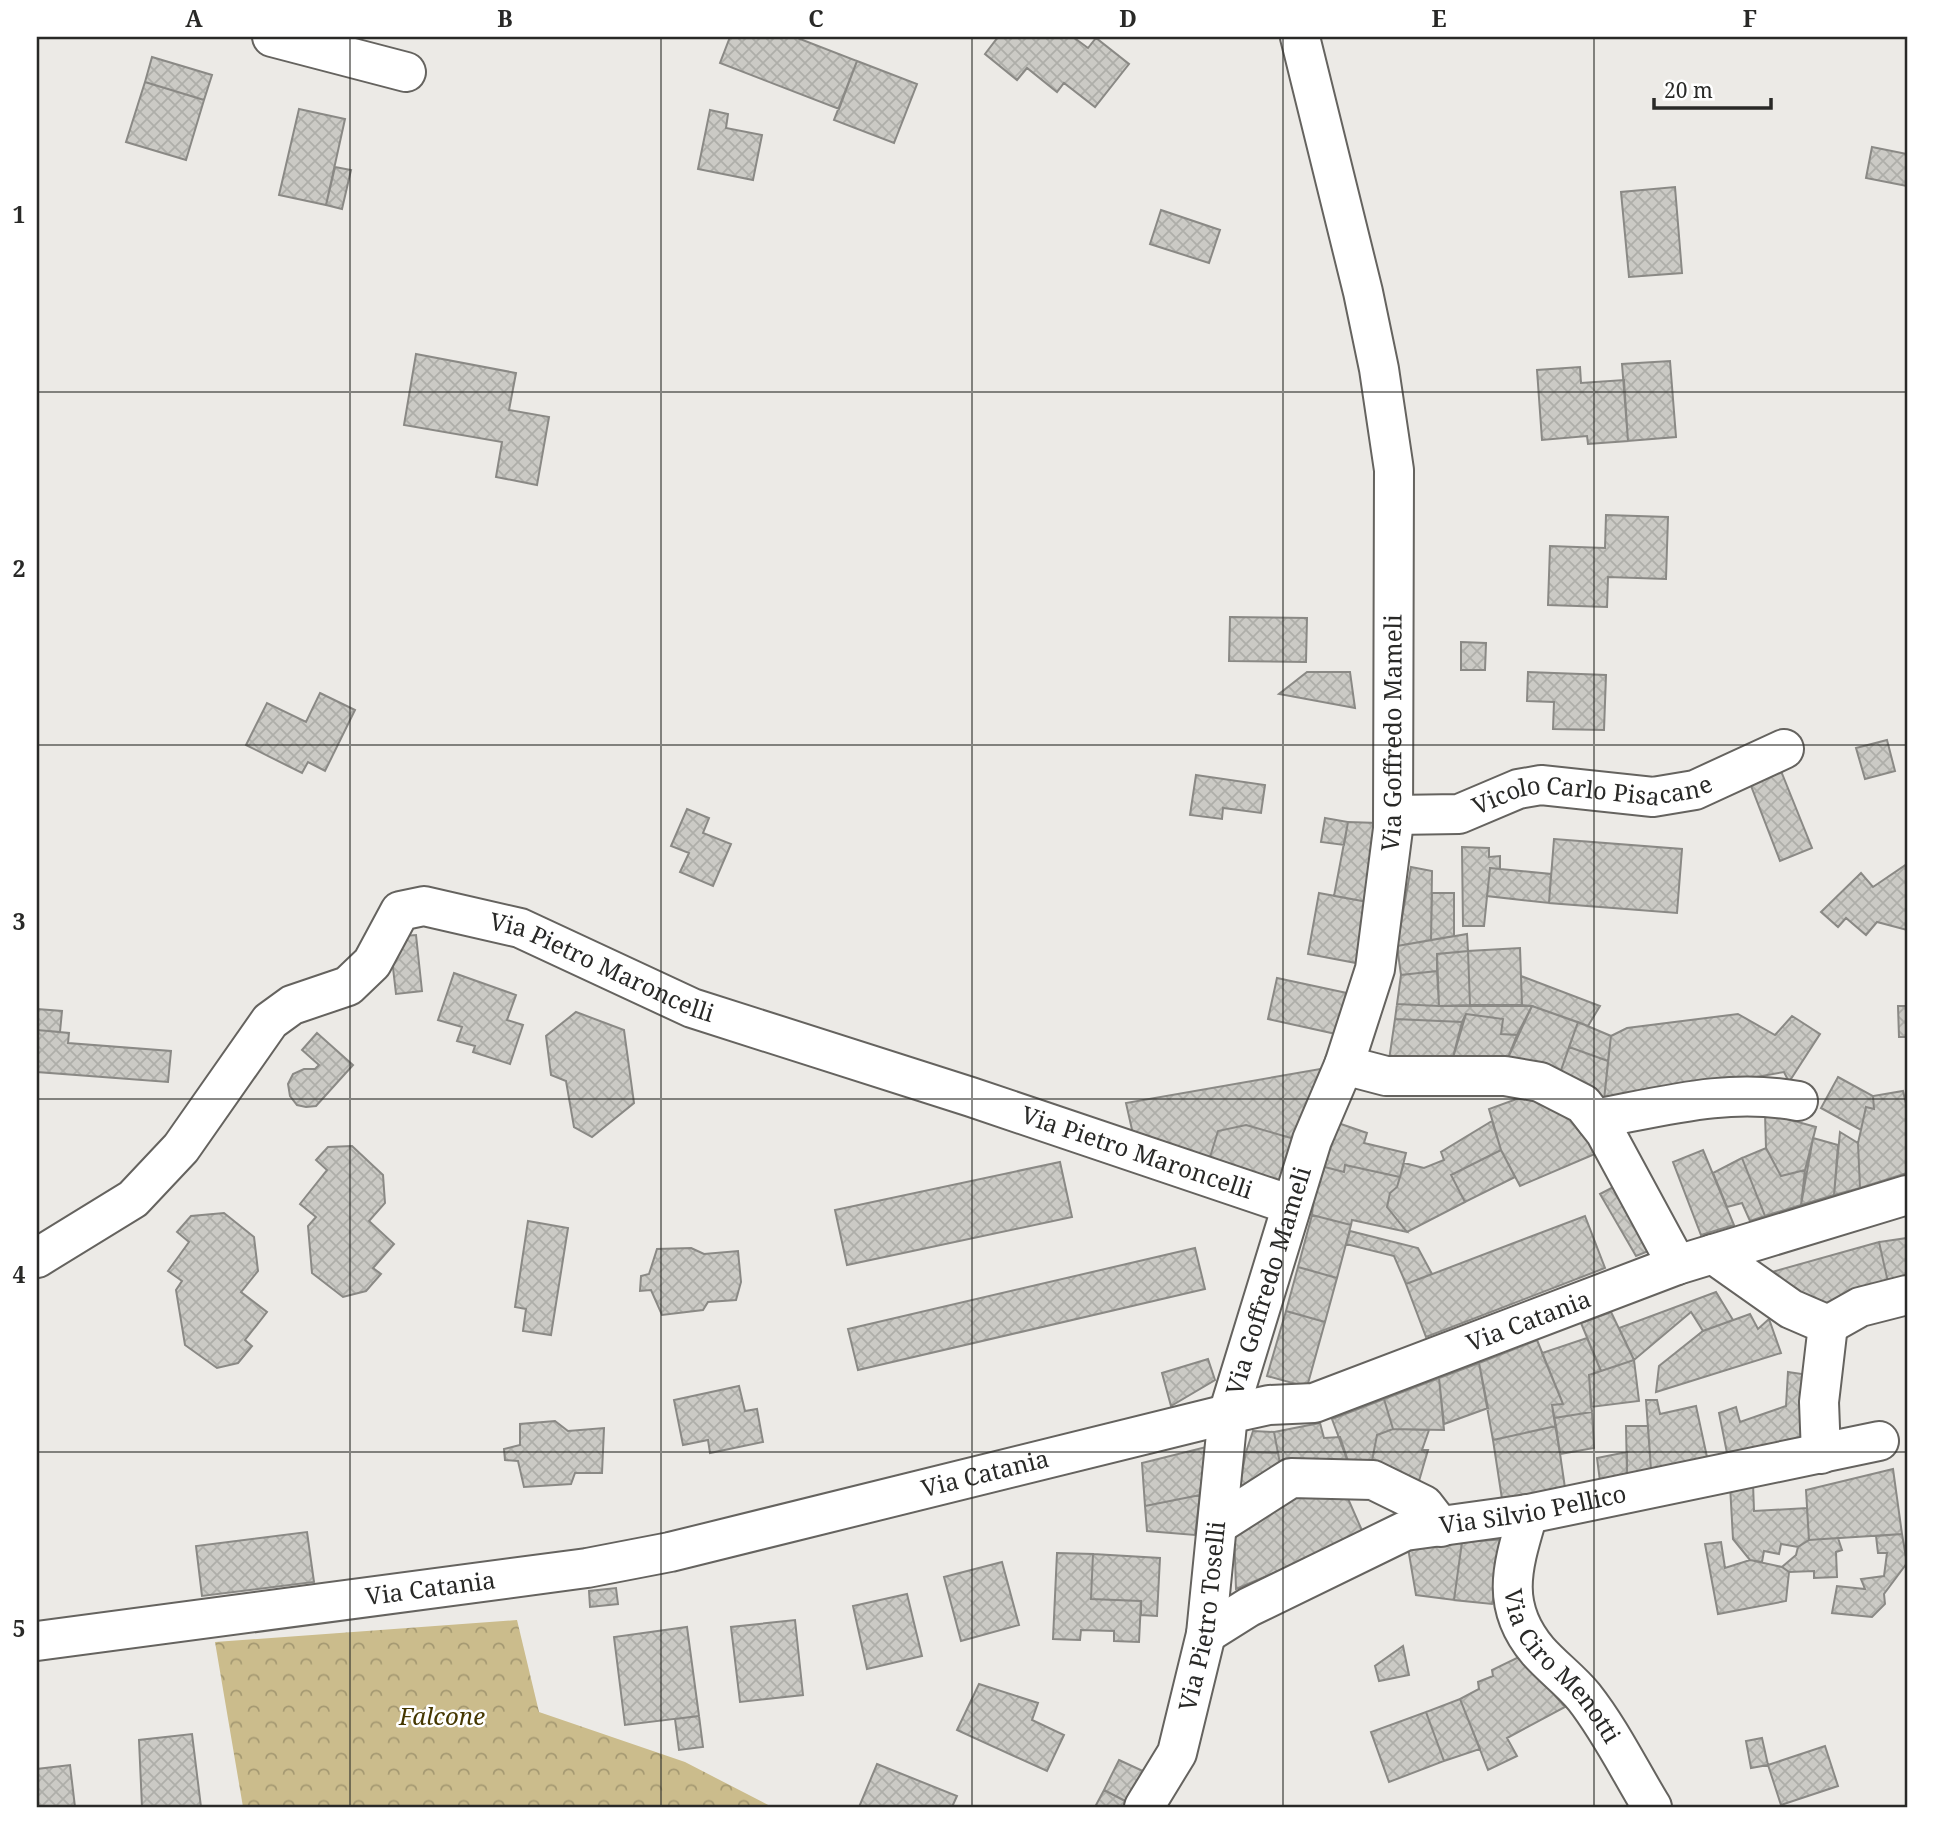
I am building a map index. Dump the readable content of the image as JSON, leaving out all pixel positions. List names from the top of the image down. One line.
{"streets":{"street":["Via Goffredo Mameli","Vicolo Carlo Pisacane","Via Pietro Maroncelli","Via Catania","Via Silvio Pellico","Via Pietro Toselli","Via Ciro Menotti"]},"crossings":[["Via Goffredo Mameli","Vicolo Carlo Pisacane"],["Via Goffredo Mameli","Via Pietro Maroncelli"],["Via Goffredo Mameli","Via Catania"],["Via Goffredo Mameli","Via Pietro Toselli"],["Via Catania","Via Pietro Toselli"],["Via Silvio Pellico","Via Pietro Toselli"],["Via Silvio Pellico","Via Ciro Menotti"]],"parks":["Falcone"],"scale_bar":"20 m","grid":{"columns":["A","B","C","D","E","F"],"rows":["1","2","3","4","5"]}}
